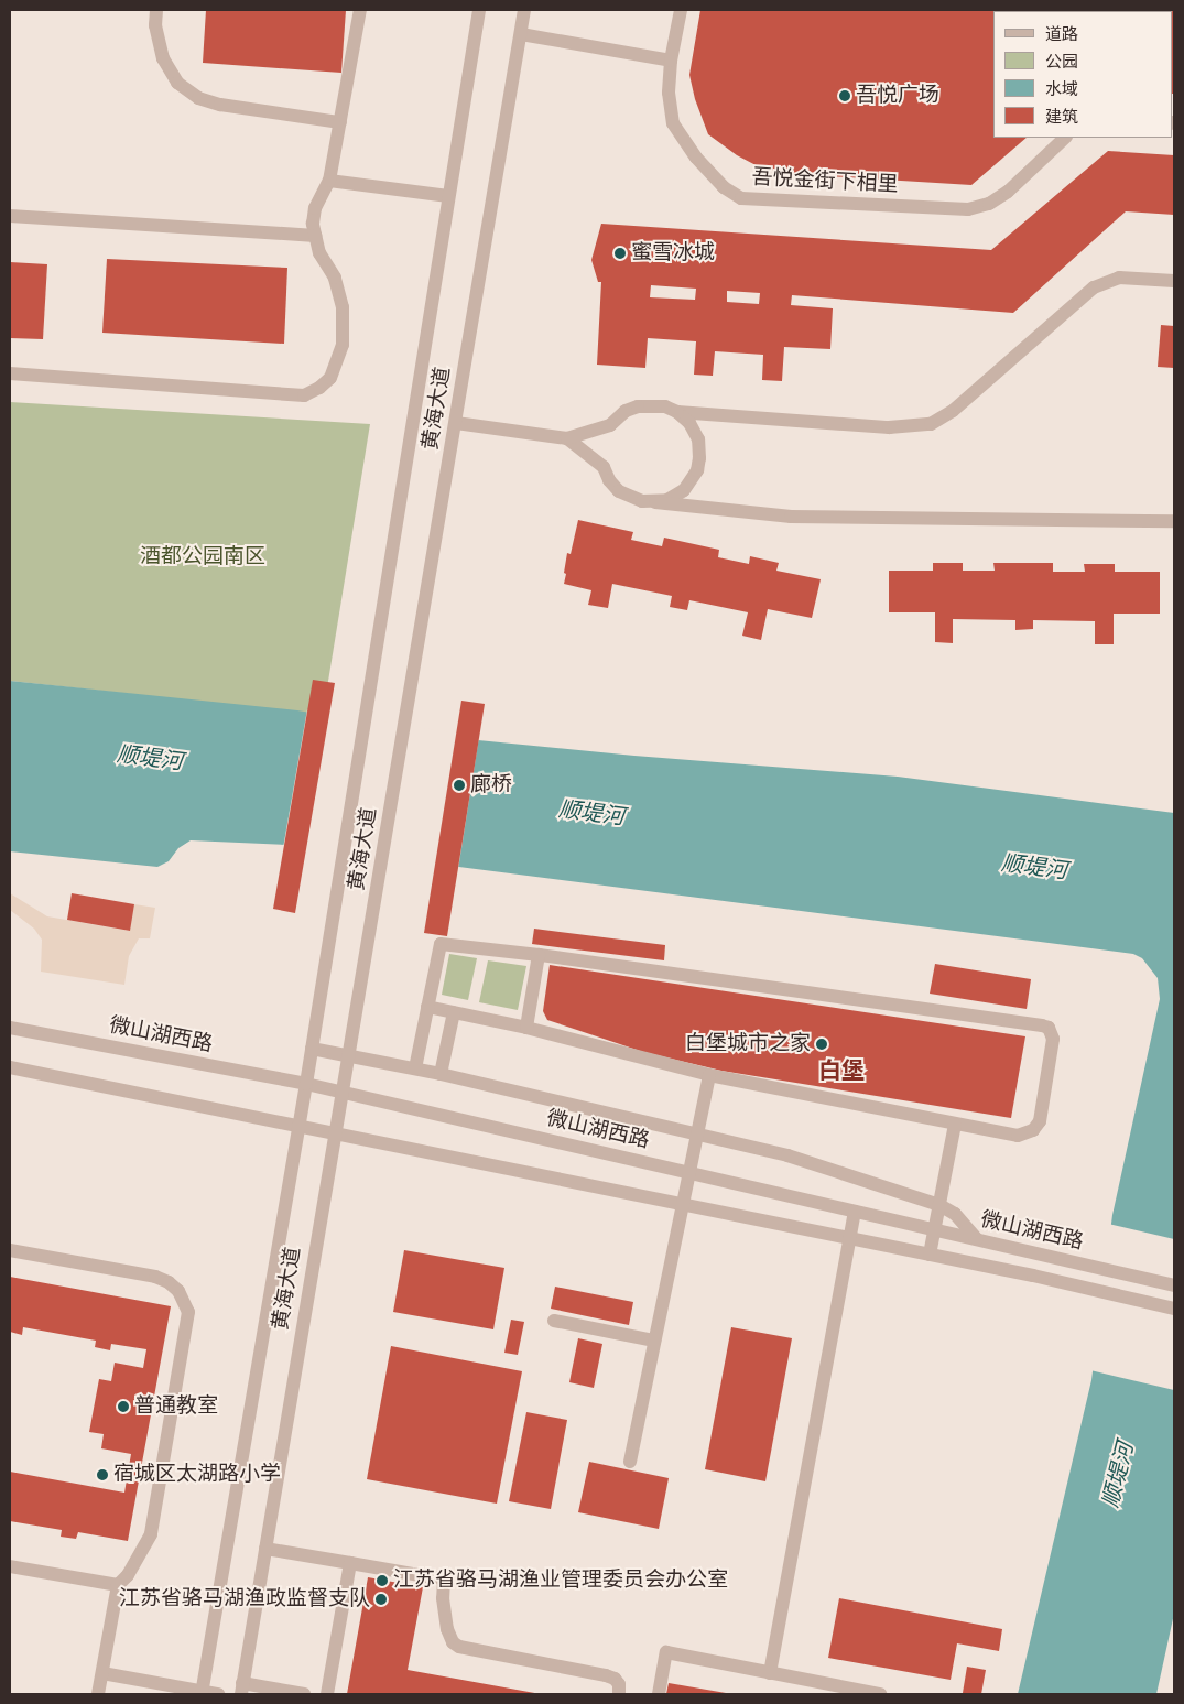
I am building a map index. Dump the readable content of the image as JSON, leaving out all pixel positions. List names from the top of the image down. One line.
{"streets":{"street":["吾悦金街下相里","黄海大道","微山湖西路"]},"crossings":[["黄海大道","微山湖西路"]],"districts":["白堡"],"water":["顺堤河"],"parks":["酒都公园南区"],"places":["吾悦广场","蜜雪冰城","廊桥","白堡城市之家","普通教室","宿城区太湖路小学","江苏省骆马湖渔业管理委员会办公室","江苏省骆马湖渔政监督支队"],"legend":["道路","公园","水域","建筑"]}
